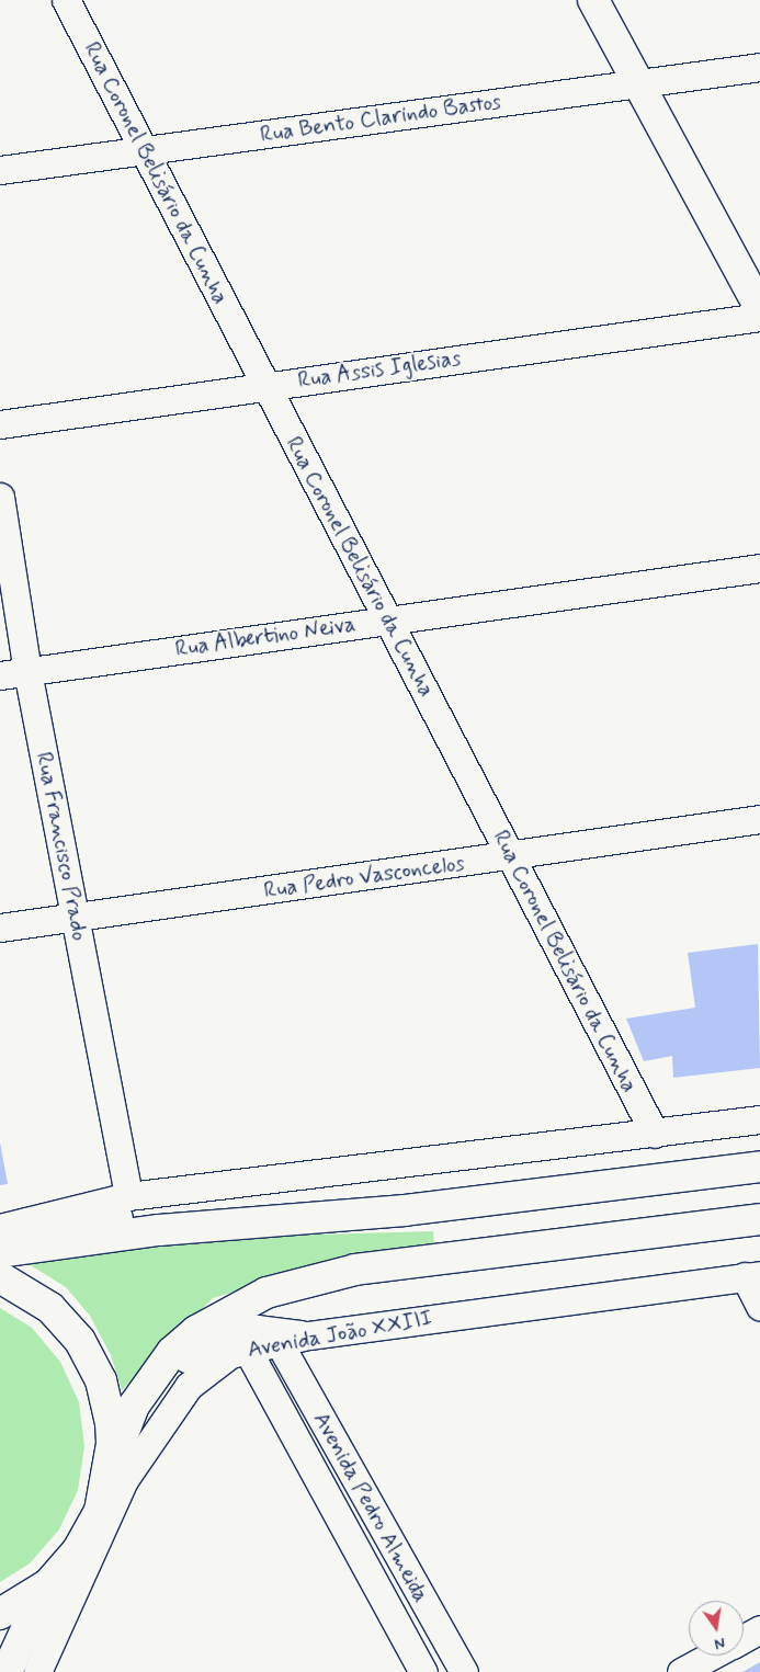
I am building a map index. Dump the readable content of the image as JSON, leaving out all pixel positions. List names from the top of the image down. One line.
{"streets":{"main road":["Avenida João XXIII"],"street":["Rua Bento Clarindo Bastos","Rua Coronel Belisário da Cunha","Rua Assis Iglesias","Rua Albertino Neiva","Rua Francisco Prado","Rua Pedro Vasconcelos","Avenida Pedro Almeida"]},"crossings":[["Rua Bento Clarindo Bastos","Rua Coronel Belisário da Cunha"],["Rua Coronel Belisário da Cunha","Rua Assis Iglesias"],["Rua Coronel Belisário da Cunha","Rua Albertino Neiva"],["Rua Coronel Belisário da Cunha","Rua Pedro Vasconcelos"],["Rua Albertino Neiva","Rua Francisco Prado"],["Rua Francisco Prado","Rua Pedro Vasconcelos"],["Avenida João XXIII","Avenida Pedro Almeida"]],"north":"bottom"}
